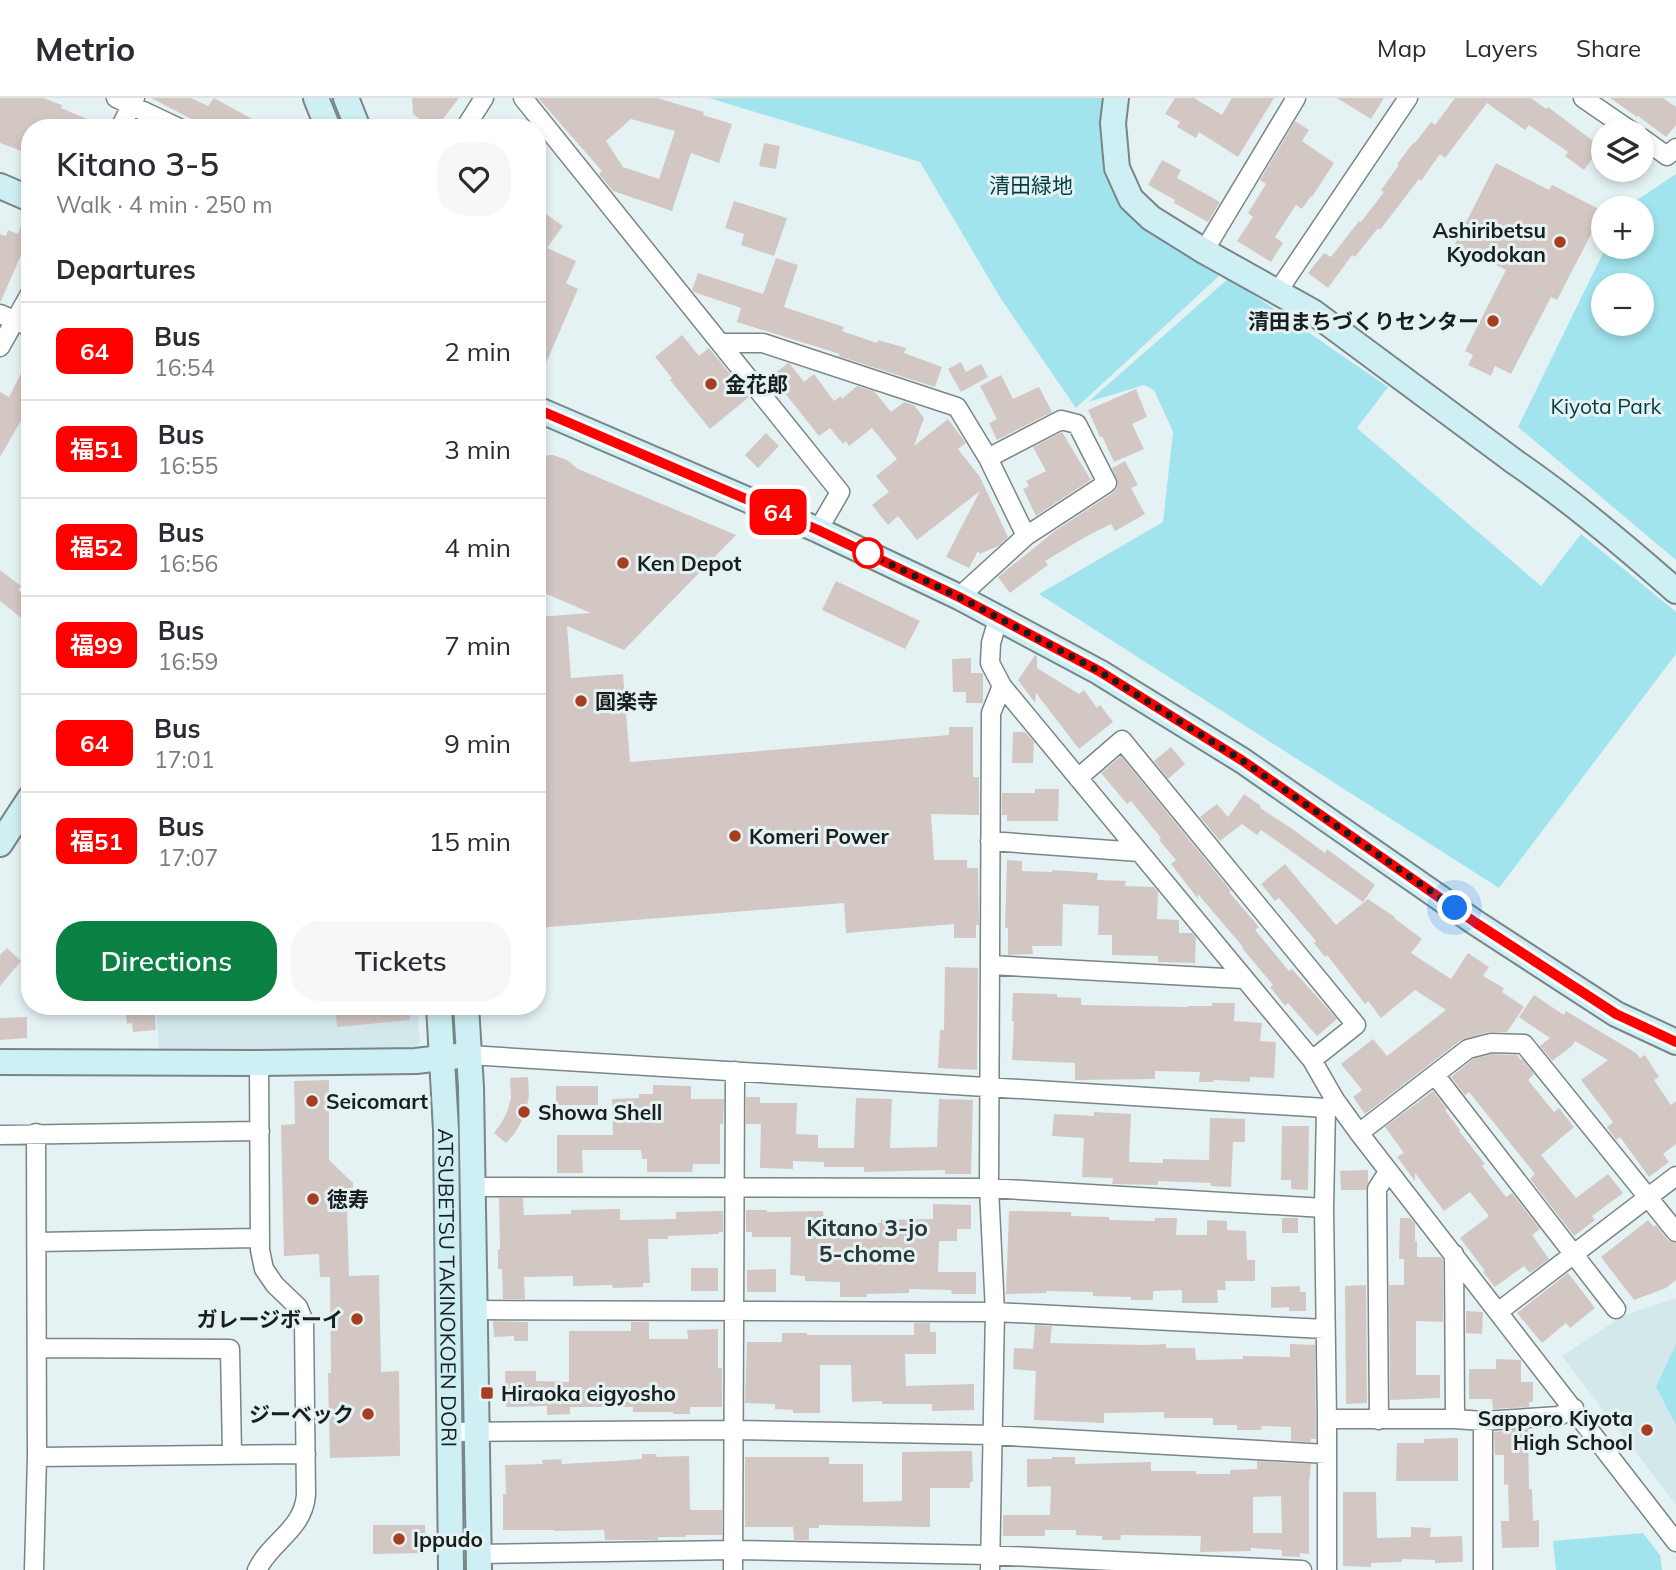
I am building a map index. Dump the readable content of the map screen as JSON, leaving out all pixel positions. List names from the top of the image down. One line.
{"streets":{"street":["ATSUBETSU TAKINOKOEN DORI"]},"districts":["Kitano 3-jo 5-chome"],"parks":["清田緑地","Kiyota Park"],"places":{"other":["Ashiribetsu Kyodokan","清田まちづくりセンター","金花郎","Ken Depot","圓楽寺","Komeri Power","Seicomart","Showa Shell","徳寿","ガレージボーイ","ジーベック","Sapporo Kiyota High School","Ippudo"],"transit":["Hiraoka eigyosho"]},"lines":["bus line 64"],"page":{"header":"Metrio","nav":["Map","Layers","Share"],"on_map":"64","map_buttons":["+","−"],"heading":[["Kitano 3-5","Walk · 4 min · 250 m"],"Departures"],"list":[{"mark":"64","name":"Bus","note":"16:54","value":"2 min"},{"mark":"福51","name":"Bus","note":"16:55","value":"3 min"},{"mark":"福52","name":"Bus","note":"16:56","value":"4 min"},{"mark":"福99","name":"Bus","note":"16:59","value":"7 min"},{"mark":"64","name":"Bus","note":"17:01","value":"9 min"},{"mark":"福51","name":"Bus","note":"17:07","value":"15 min"}],"buttons":["Directions","Tickets"]}}
